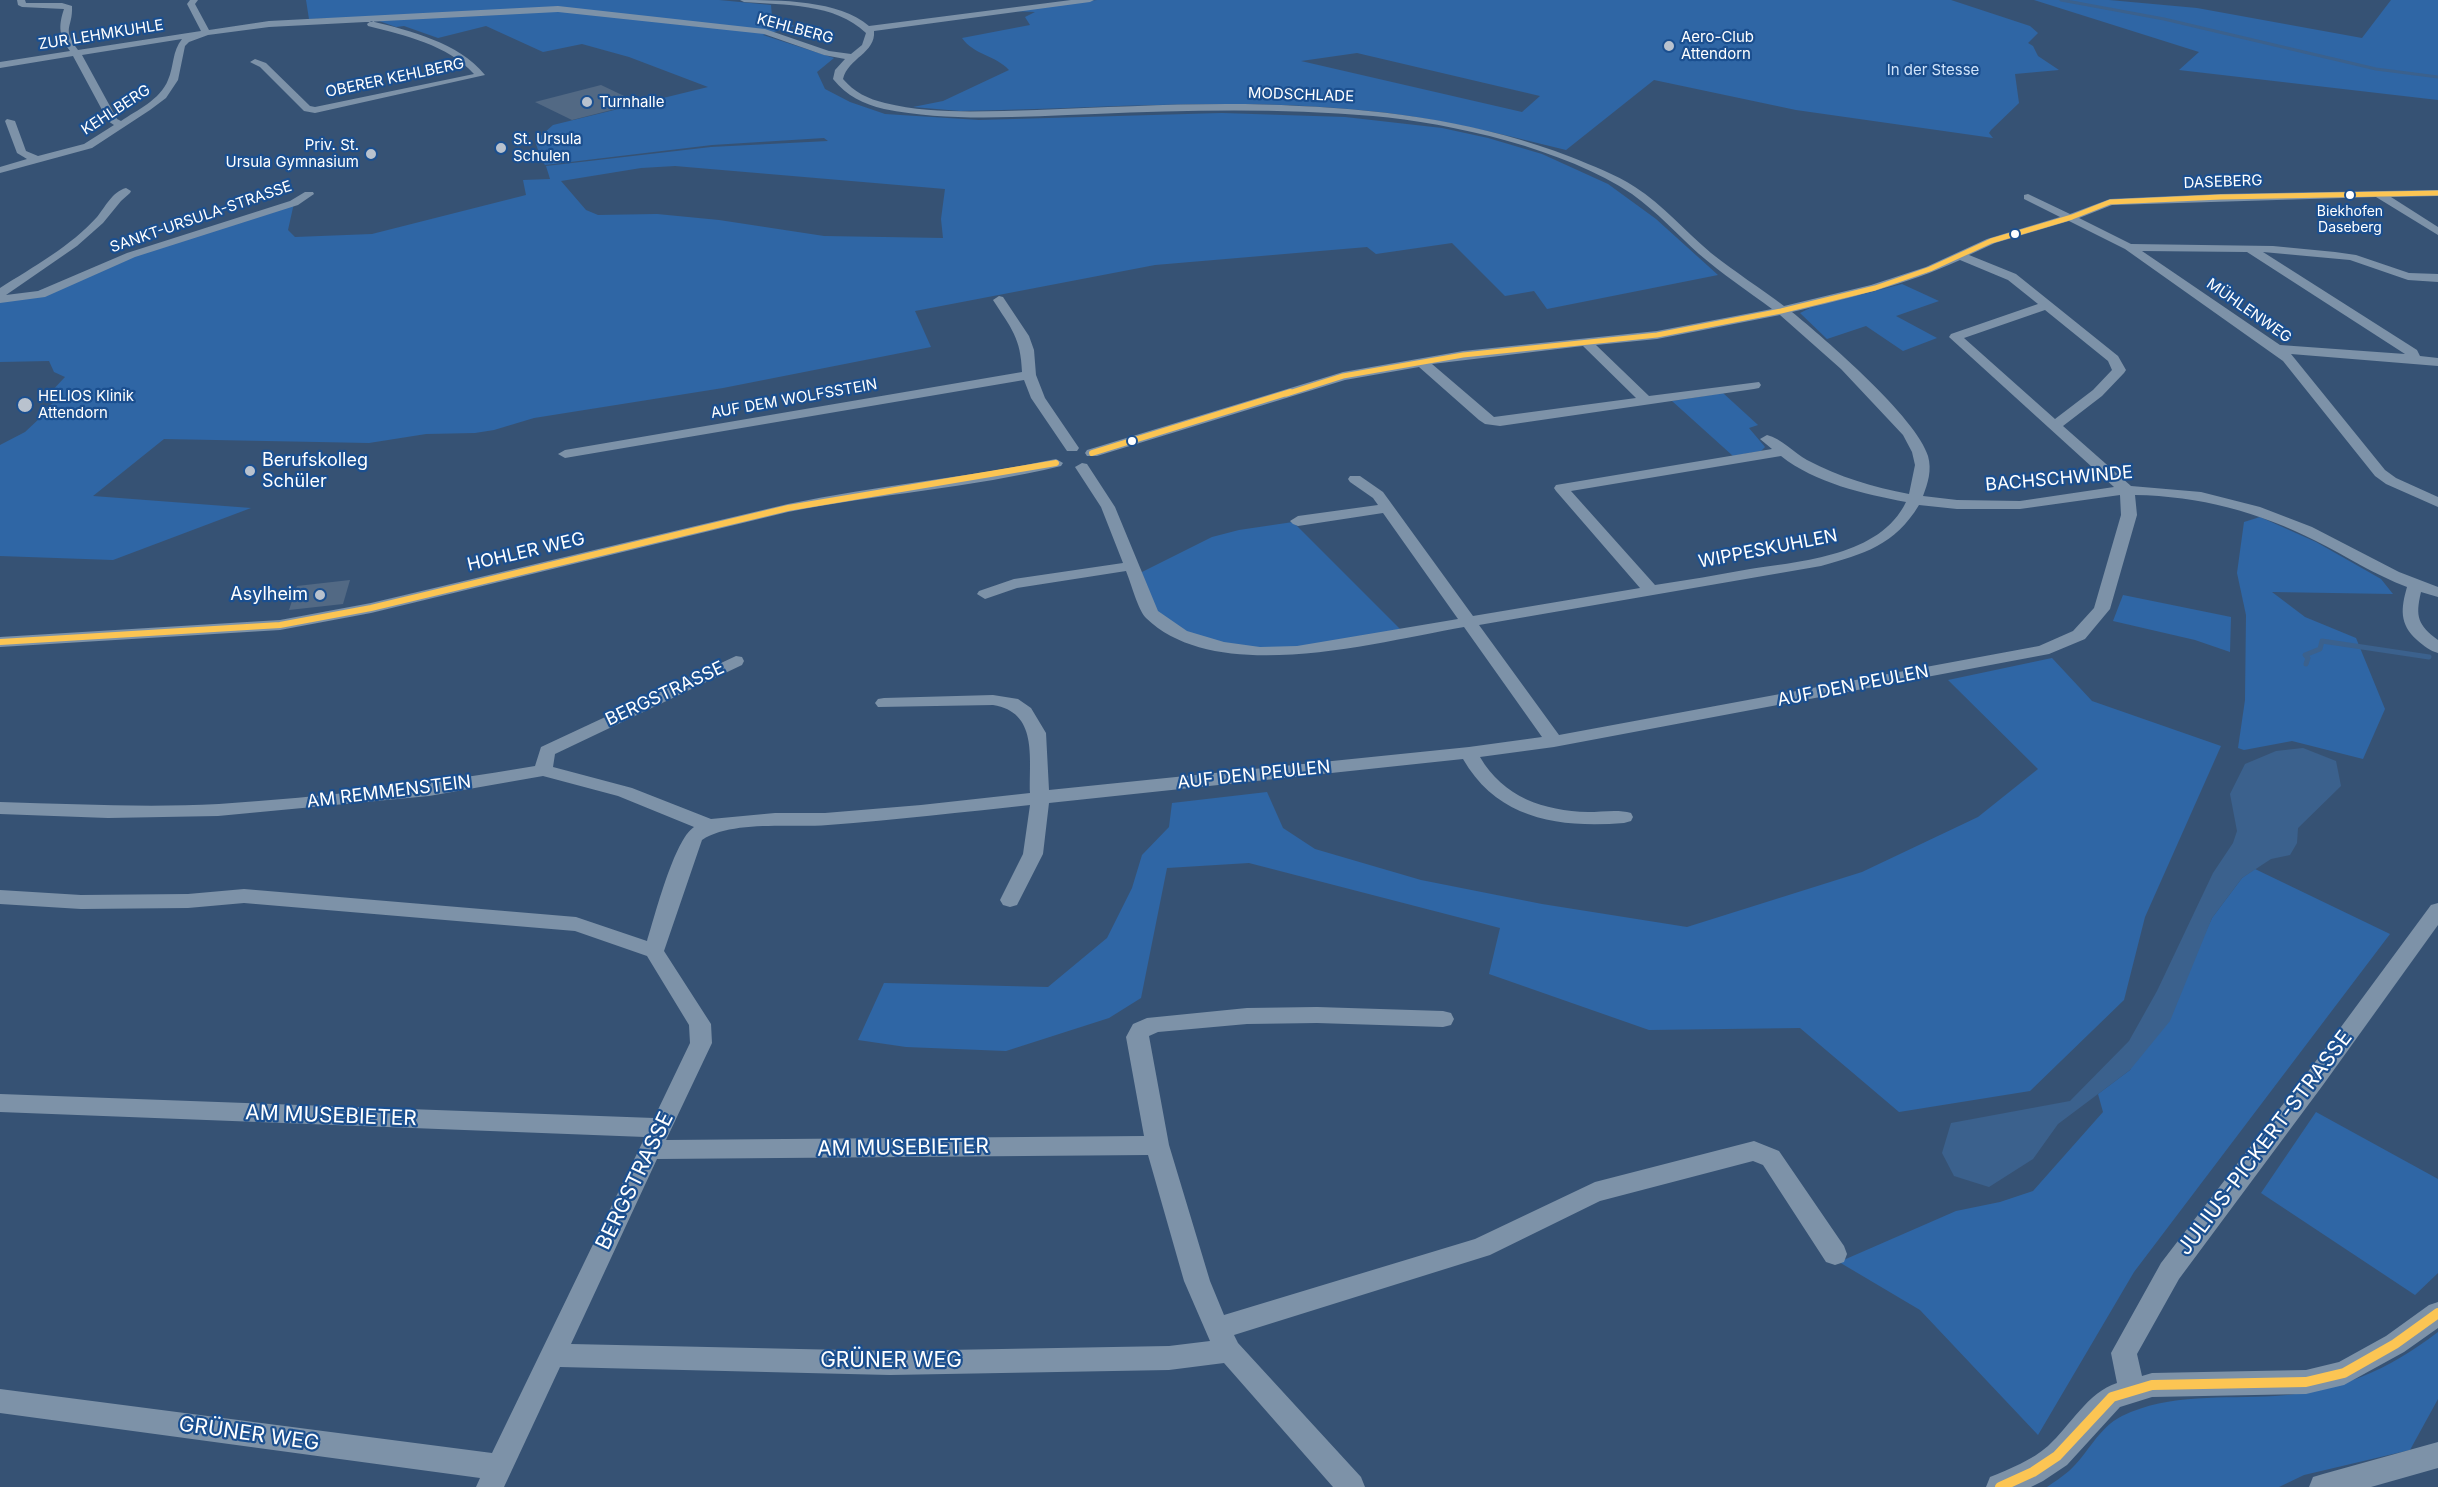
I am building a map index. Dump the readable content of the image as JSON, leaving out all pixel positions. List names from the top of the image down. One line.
{"streets":{"street":["KEHLBERG","ZUR LEHMKUHLE","OBERER KEHLBERG","MODSCHLADE","DASEBERG","SANKT-URSULA-STRASSE","MÜHLENWEG","AUF DEM WOLFSSTEIN","BACHSCHWINDE","WIPPESKUHLEN","HOHLER WEG","AUF DEN PEULEN","BERGSTRASSE","AM REMMENSTEIN","AM MUSEBIETER","JULIUS-PICKERT-STRASSE","GRÜNER WEG"]},"crossings":[["KEHLBERG","ZUR LEHMKUHLE"],["KEHLBERG","OBERER KEHLBERG"],["KEHLBERG","MODSCHLADE"],["MODSCHLADE","WIPPESKUHLEN"],["DASEBERG","MÜHLENWEG"],["BACHSCHWINDE","WIPPESKUHLEN"],["BACHSCHWINDE","AUF DEN PEULEN"],["WIPPESKUHLEN","HOHLER WEG"],["AUF DEN PEULEN","AM REMMENSTEIN"],["BERGSTRASSE","AM REMMENSTEIN"],["BERGSTRASSE","AM MUSEBIETER"],["BERGSTRASSE","GRÜNER WEG"]],"parks":["In der Stesse"],"places":["Aero-Club Attendorn","Turnhalle","St. Ursula Schulen","Priv. St. Ursula Gymnasium","Biekhofen Daseberg","HELIOS Klinik Attendorn","Berufskolleg Schüler","Asylheim"]}
